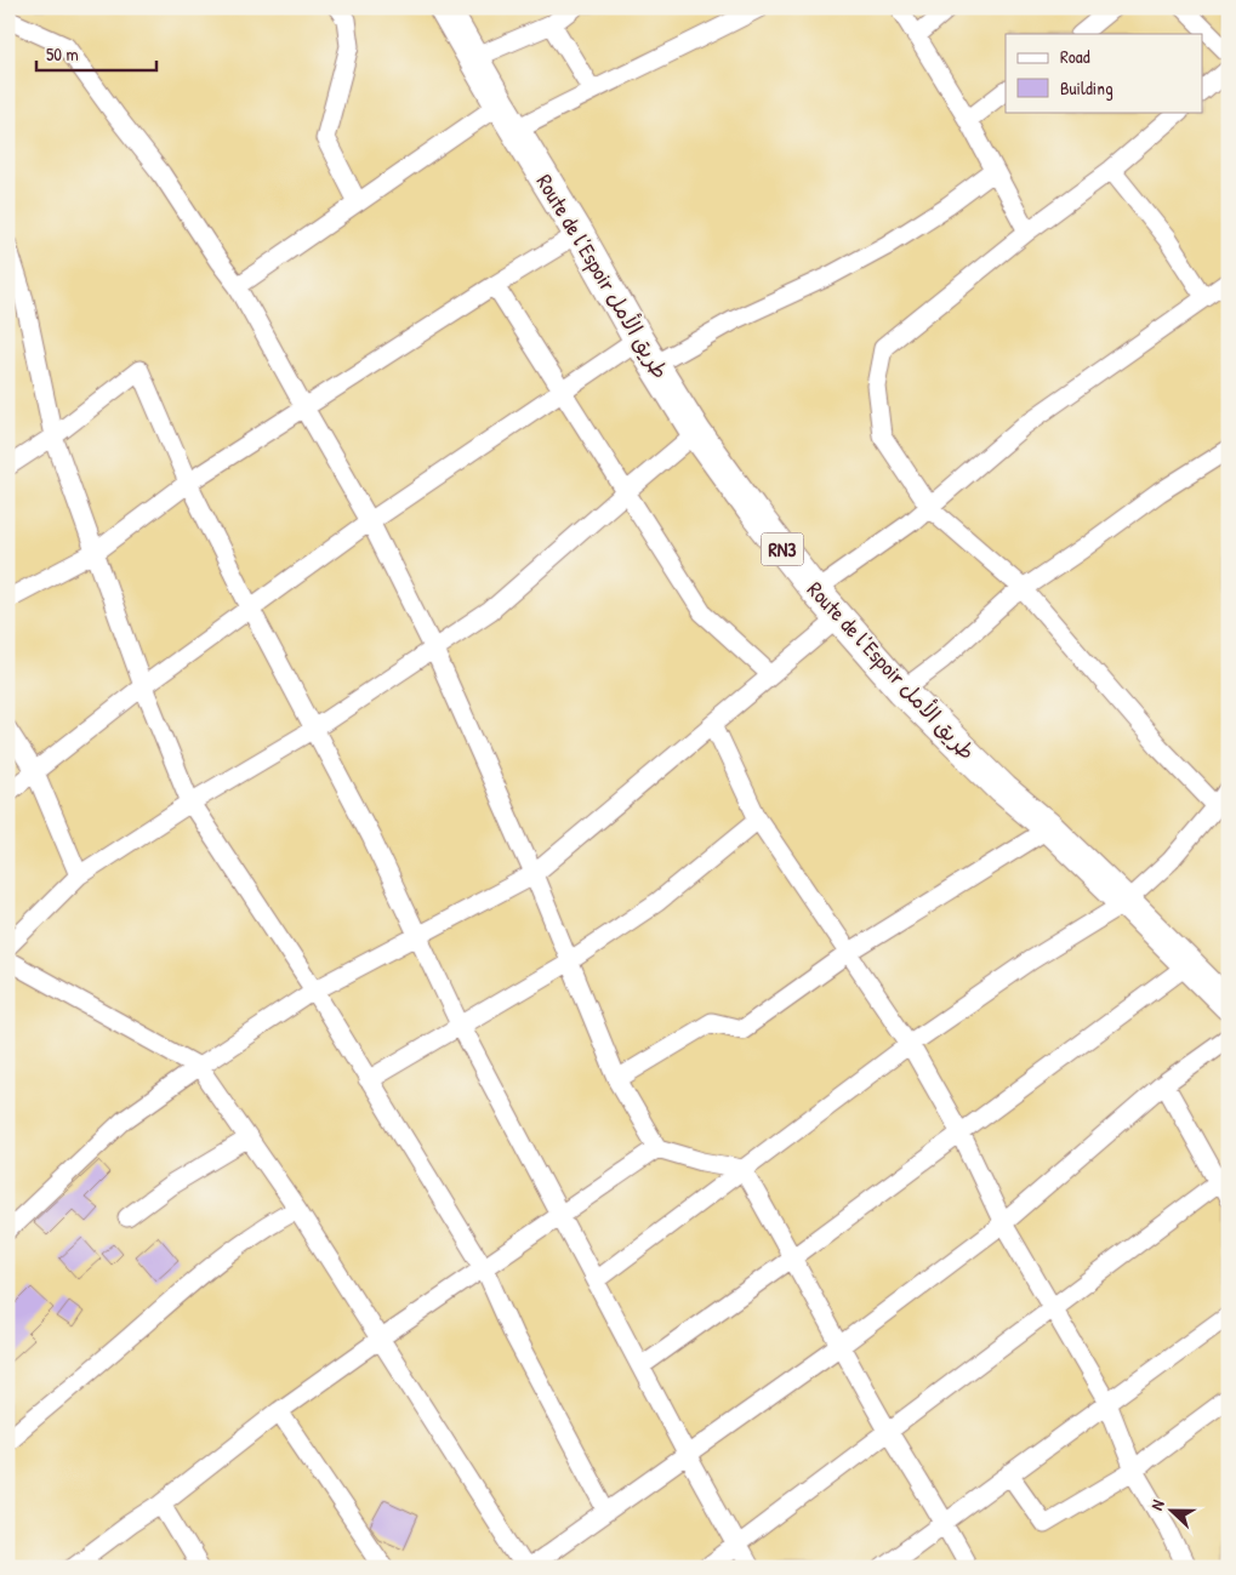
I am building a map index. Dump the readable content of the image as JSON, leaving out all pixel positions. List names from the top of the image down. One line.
{"streets":{"highway":["Route de l’Espoir طريق الأمل","RN3"]},"legend":["Road","Building"],"scale_bar":"50 m","north":"left"}
